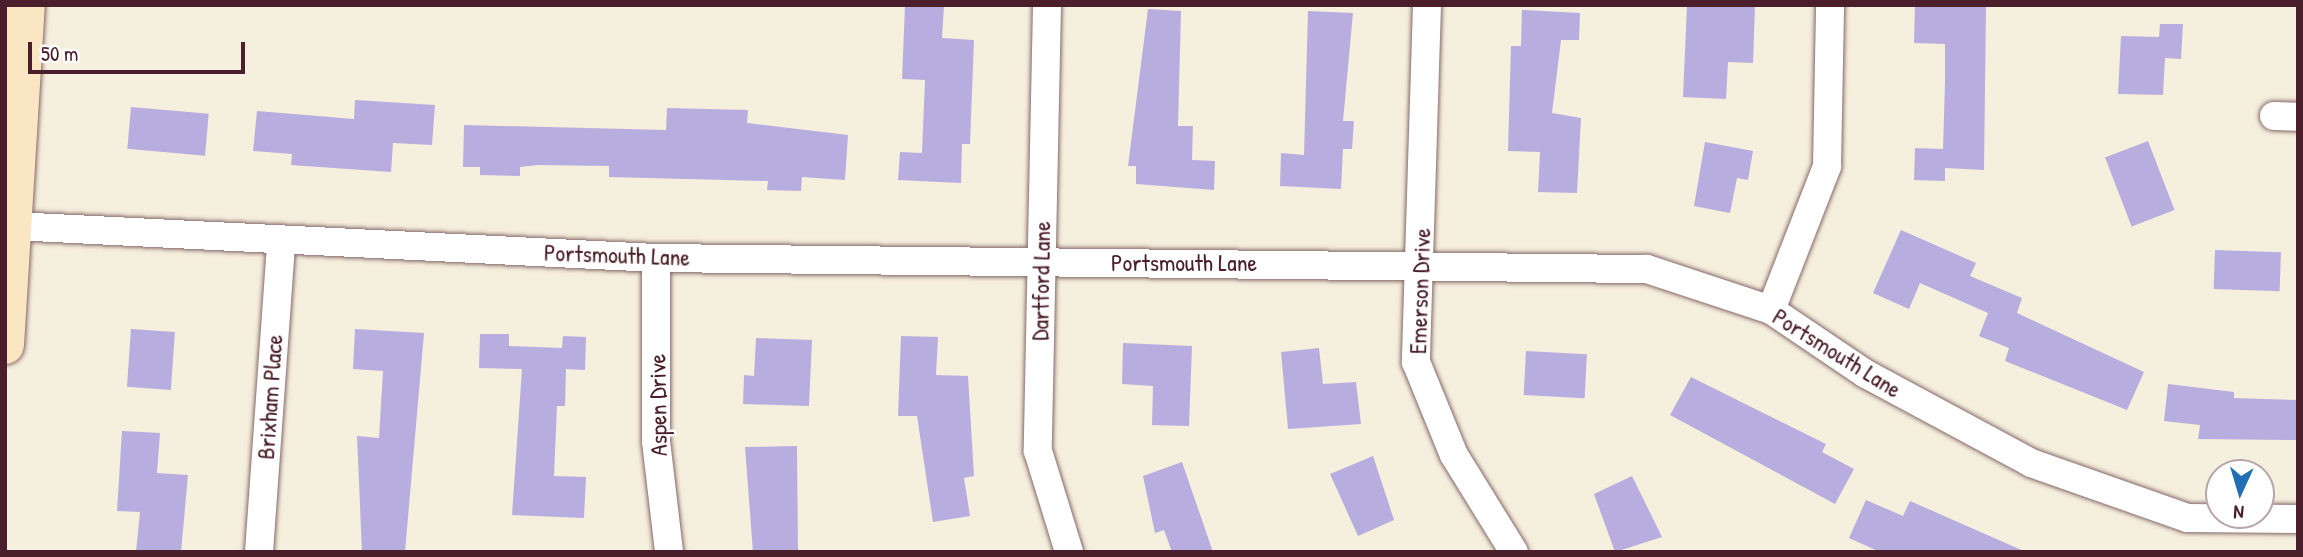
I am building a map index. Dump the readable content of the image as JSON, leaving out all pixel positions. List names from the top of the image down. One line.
{"streets":{"street":["Portsmouth Lane","Dartford Lane","Emerson Drive","Brixham Place","Aspen Drive"]},"crossings":[["Portsmouth Lane","Dartford Lane"],["Portsmouth Lane","Emerson Drive"],["Portsmouth Lane","Brixham Place"],["Portsmouth Lane","Aspen Drive"]],"scale_bar":"50 m","north":"bottom"}
